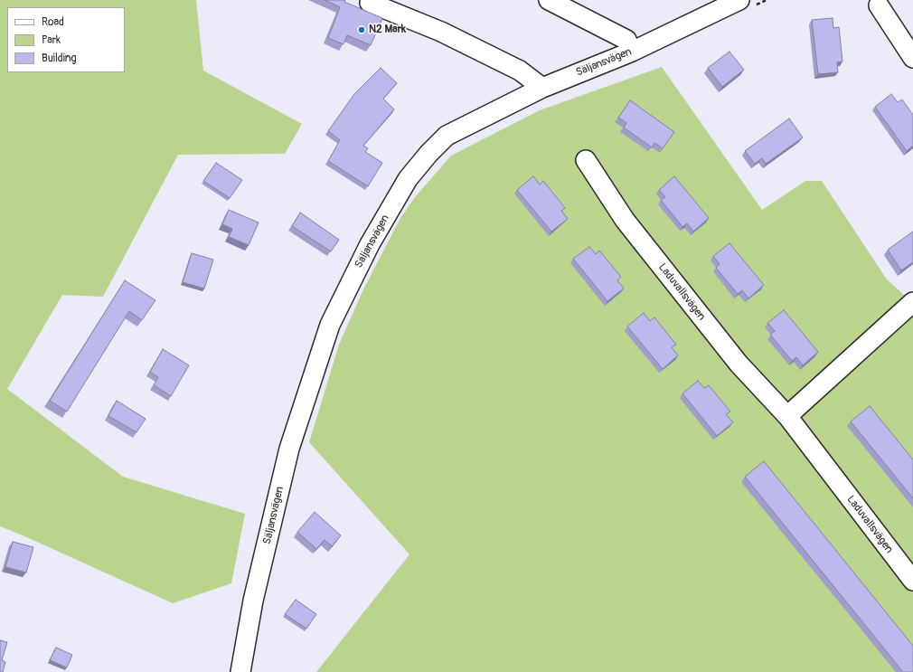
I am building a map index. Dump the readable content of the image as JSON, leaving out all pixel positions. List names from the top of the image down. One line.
{"streets":{"street":["Säljansvägen","Laduvallsvägen"]},"places":["N2 Mark"],"legend":["Road","Park","Building"]}
